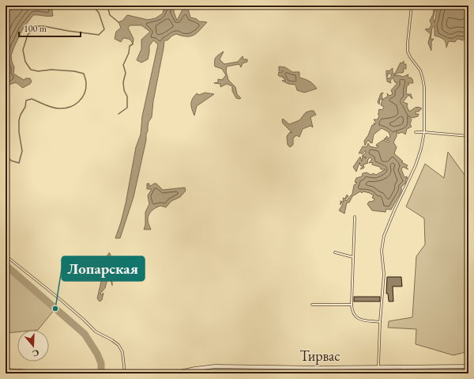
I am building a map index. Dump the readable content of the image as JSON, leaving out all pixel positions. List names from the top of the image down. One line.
{"streets":{"street":["Тирвас"]},"places":["Лопарская"],"scale_bar":"100 m","north":"bottom"}
